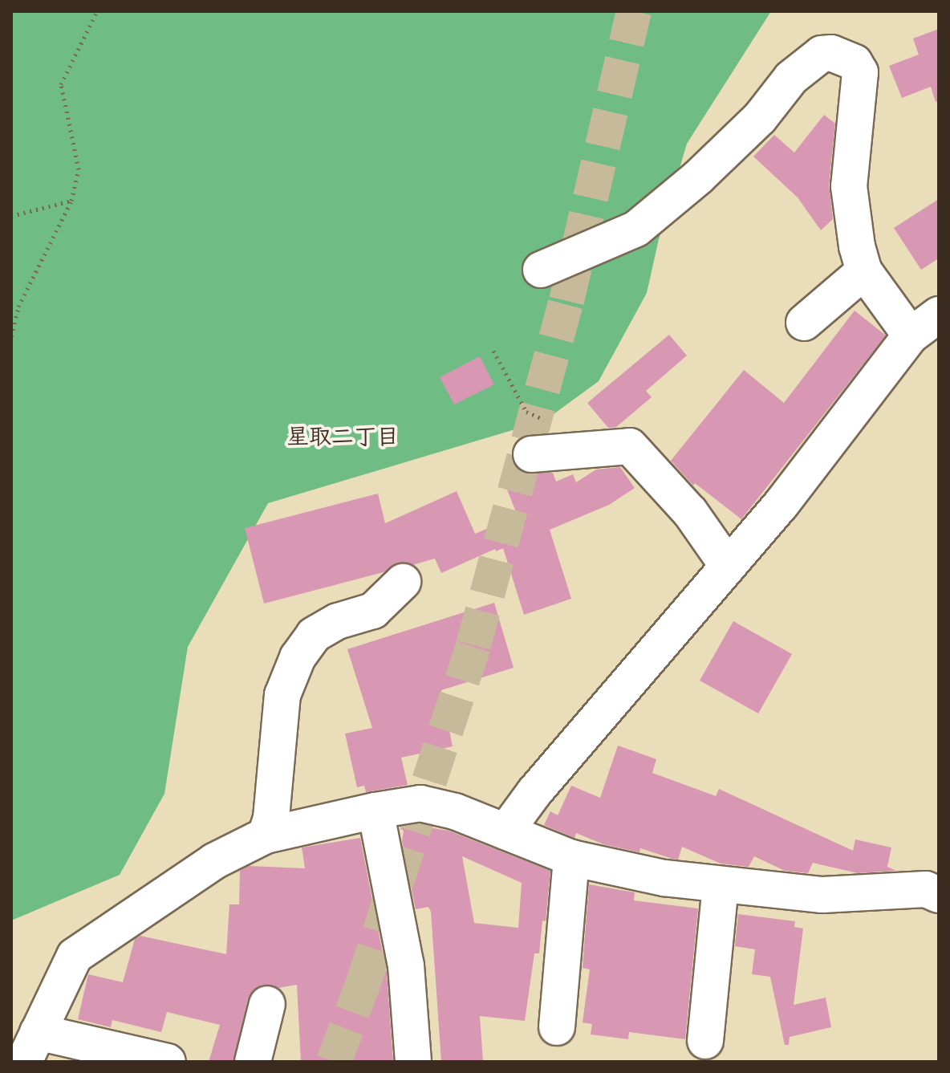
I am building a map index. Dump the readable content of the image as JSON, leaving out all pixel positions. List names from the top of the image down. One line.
{"districts":["星取二丁目"]}
